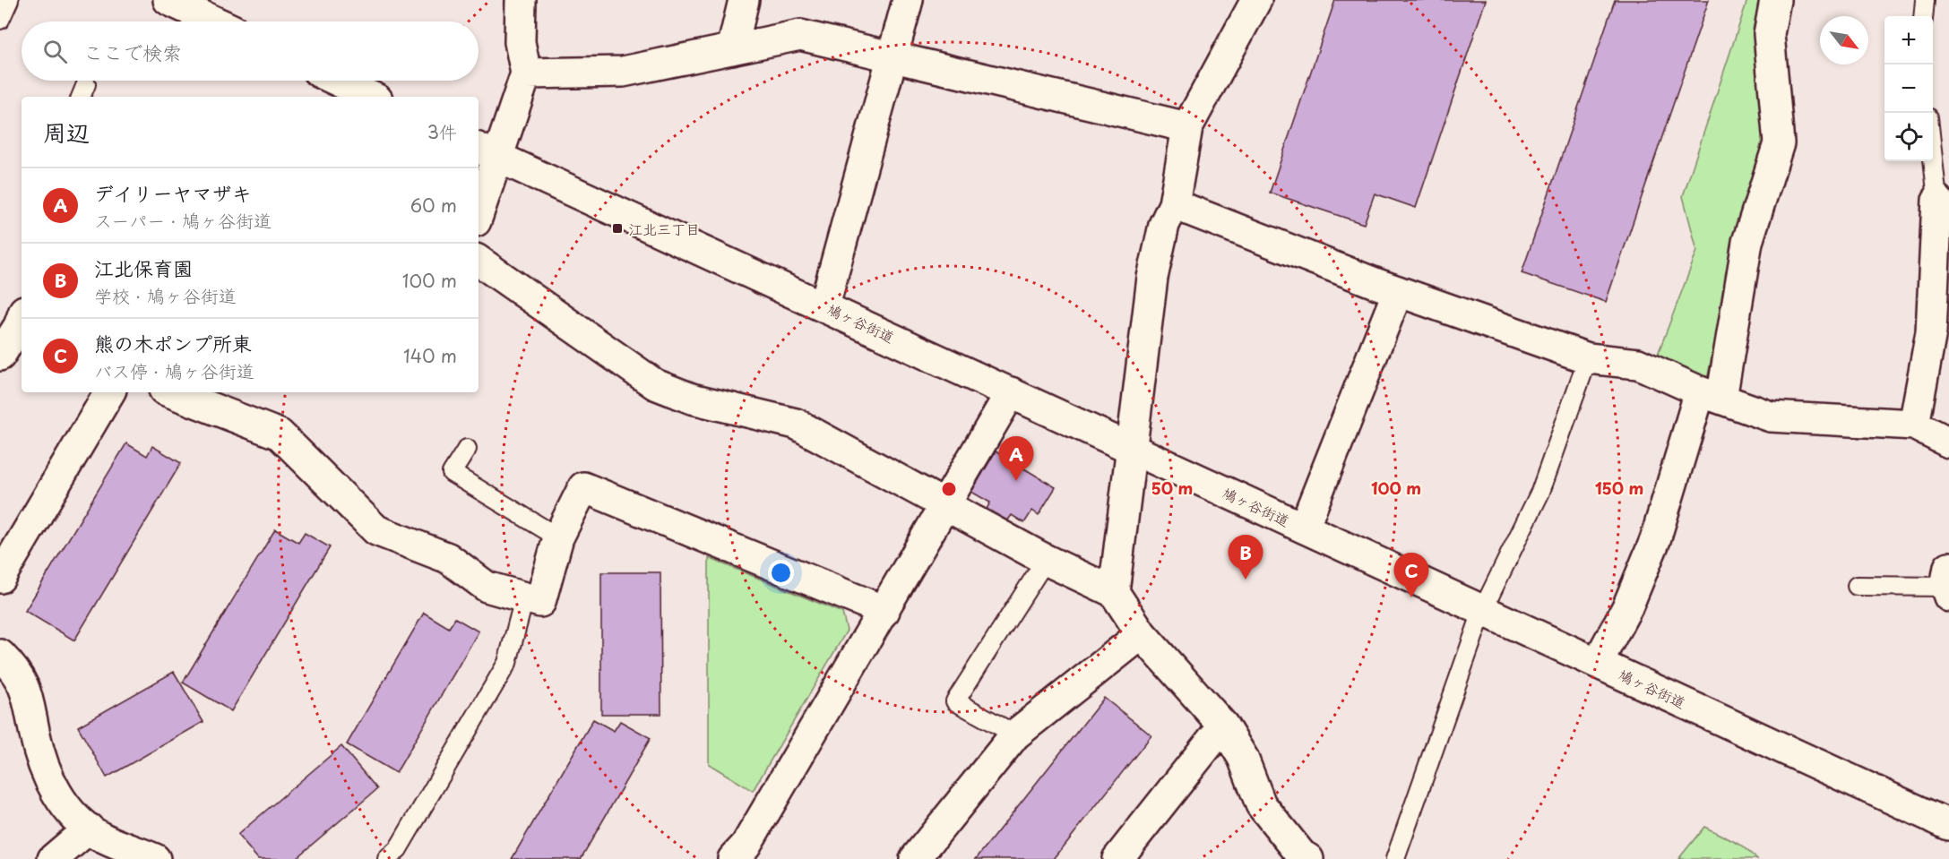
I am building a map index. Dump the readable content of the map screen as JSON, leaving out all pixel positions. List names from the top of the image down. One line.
{"streets":{"street":["鳩ヶ谷街道"]},"places":{"transit":["江北三丁目"]},"north":"bottom right","page":{"map_buttons":["+","−"],"search":"ここで検索","heading":["周辺","3件"],"list":[{"mark":"A","name":"デイリーヤマザキ","note":"スーパー · 鳩ヶ谷街道","value":"60 m"},{"mark":"B","name":"江北保育園","note":"学校 · 鳩ヶ谷街道","value":"100 m"},{"mark":"C","name":"熊の木ポンプ所東","note":"バス停 · 鳩ヶ谷街道","value":"140 m"}],"pins":["A","B","C"]},"rings":["50 m","100 m","150 m"]}
